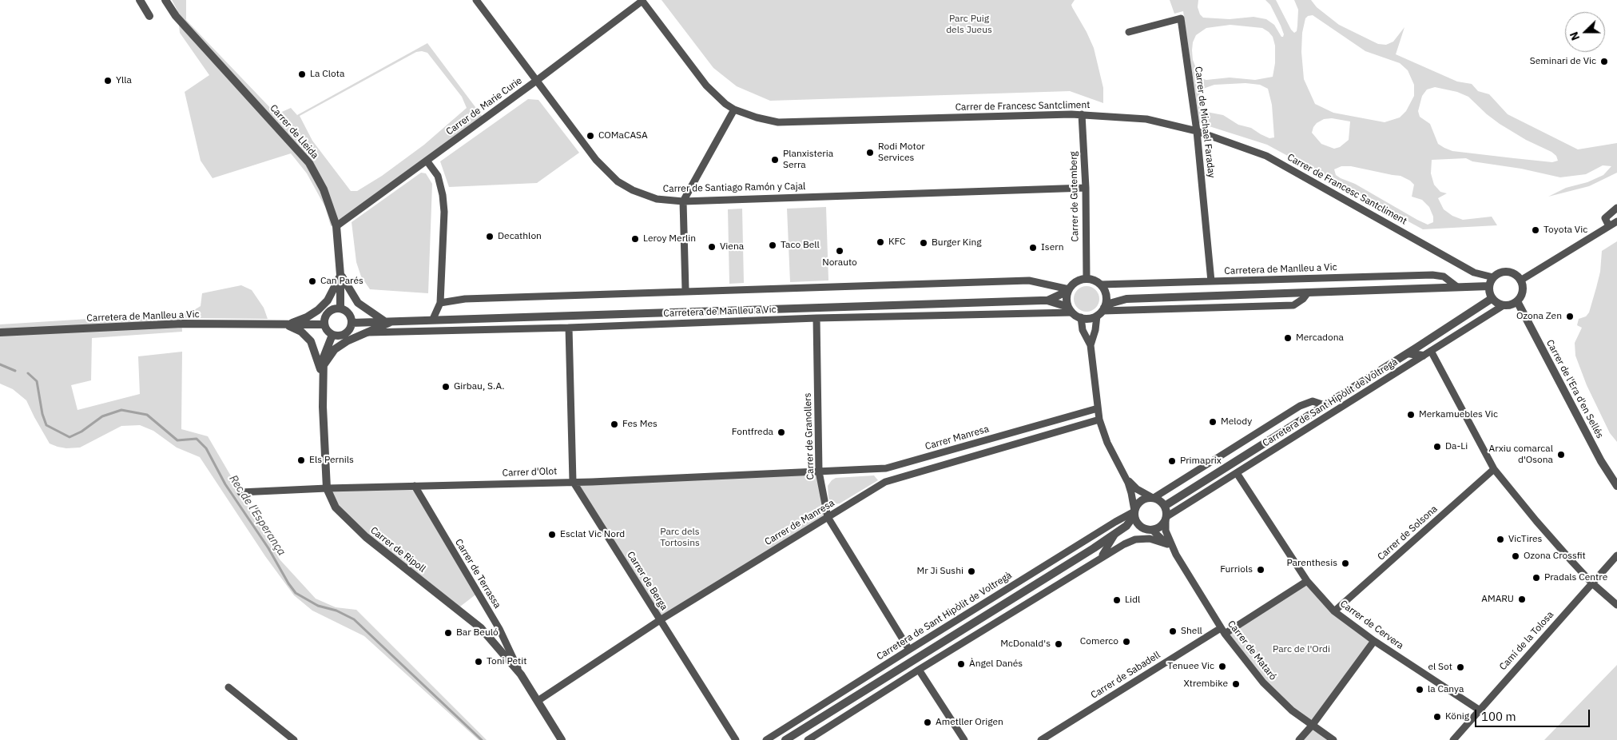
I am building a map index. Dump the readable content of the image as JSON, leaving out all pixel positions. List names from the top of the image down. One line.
{"streets":{"street":["Carrer de Marie Curie","Carrer de Francesc Santcliment","Carrer de Michael Faraday","Carrer de Lleida","Carrer de Santiago Ramón y Cajal","Carrer de Gutemberg","Carretera de Manlleu a Vic","Carrer de l'Era d'en Sellés","Carretera de Sant Hipòlit de Voltregà","Carrer de Granollers","Carrer Manresa","Carrer d'Olot","Carrer de Manresa","Carrer de Solsona","Carrer de Ripoll","Carrer de Terrassa","Carrer de Berga","Carrer de Cervera","Camí de la Tolosa","Carrer de Mataró","Carrer de Sabadell"]},"crossings":[["Carrer de Marie Curie","Carrer de Francesc Santcliment"],["Carrer de Marie Curie","Carrer de Lleida"],["Carrer de Marie Curie","Carrer de Santiago Ramón y Cajal"],["Carrer de Francesc Santcliment","Carrer de Michael Faraday"],["Carrer de Francesc Santcliment","Carrer de Gutemberg"],["Carrer de Francesc Santcliment","Carrer de l'Era d'en Sellés"],["Carrer de Francesc Santcliment","Carretera de Sant Hipòlit de Voltregà"],["Carrer de Michael Faraday","Carretera de Manlleu a Vic"],["Carrer de Lleida","Carretera de Manlleu a Vic"],["Carrer de Lleida","Carrer de Ripoll"],["Carrer de Santiago Ramón y Cajal","Carrer de Gutemberg"],["Carrer de Gutemberg","Carretera de Manlleu a Vic"],["Carretera de Manlleu a Vic","Carrer de Granollers"],["Carretera de Manlleu a Vic","Carrer de Ripoll"],["Carrer de l'Era d'en Sellés","Carretera de Sant Hipòlit de Voltregà"],["Carretera de Sant Hipòlit de Voltregà","Carrer de Granollers"],["Carretera de Sant Hipòlit de Voltregà","Carrer de Cervera"],["Carretera de Sant Hipòlit de Voltregà","Carrer de Mataró"],["Carrer de Granollers","Carrer Manresa"],["Carrer de Granollers","Carrer d'Olot"],["Carrer de Granollers","Carrer de Manresa"],["Carrer Manresa","Carrer d'Olot"],["Carrer d'Olot","Carrer de Ripoll"],["Carrer d'Olot","Carrer de Terrassa"],["Carrer d'Olot","Carrer de Berga"],["Carrer de Manresa","Carrer de Ripoll"],["Carrer de Manresa","Carrer de Berga"],["Carrer de Solsona","Carrer de Cervera"],["Carrer de Ripoll","Carrer de Terrassa"],["Carrer de Cervera","Camí de la Tolosa"],["Carrer de Cervera","Carrer de Sabadell"],["Carrer de Mataró","Carrer de Sabadell"]],"water":["Rec de l'Esperança"],"parks":["Parc Puig dels Jueus","Parc dels Tortosins","Parc de l'Ordi"],"places":["Seminari de Vic","La Clota","Ylla","COMaCASA","Rodi Motor Services","Planxisteria Serra","Toyota Vic","Decathlon","Leroy Merlin","KFC","Burger King","Taco Bell","Viena","Isern","Norauto","Can Parés","Ozona Zen","Mercadona","Girbau, S.A.","Merkamuebles Vic","Melody","Fes Mes","Fontfreda","Da-Li","Arxiu comarcal d'Osona","Els Pernils","Primaprix","Esclat Vic Nord","VicTires","Ozona Crossfit","Parenthesis","Furriols","Mr Ji Sushi","Pradals Centre","AMARU","Lidl","Shell","Bar Beuló","Comerco","McDonald's","Toni Petit","Àngel Danés","Tenuee Vic","el Sot","Xtrembike","la Canya","König","Ametller Origen"],"scale_bar":"100 m","north":"left"}
